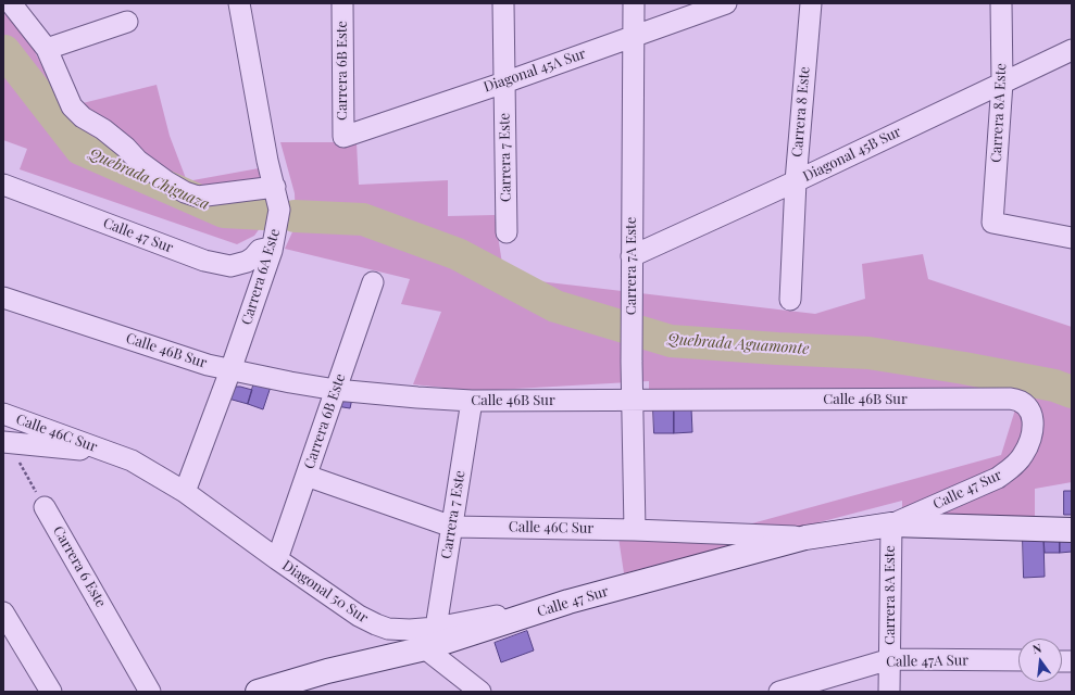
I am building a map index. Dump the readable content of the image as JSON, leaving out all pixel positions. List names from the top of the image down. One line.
{"streets":{"street":["Carrera 6B Este","Diagonal 45A Sur","Carrera 8 Este","Carrera 8A Este","Diagonal 45B Sur","Carrera 7 Este","Calle 47 Sur","Carrera 7A Este","Carrera 6A Este","Calle 46B Sur","Calle 46C Sur","Carrera 6 Este","Diagonal 50 Sur","Calle 47A Sur"]},"crossings":[["Carrera 6B Este","Diagonal 45A Sur"],["Carrera 6B Este","Calle 46B Sur"],["Carrera 6B Este","Calle 46C Sur"],["Carrera 6B Este","Diagonal 50 Sur"],["Diagonal 45A Sur","Carrera 7 Este"],["Diagonal 45A Sur","Carrera 7A Este"],["Carrera 8 Este","Diagonal 45B Sur"],["Carrera 8A Este","Diagonal 45B Sur"],["Carrera 8A Este","Calle 47 Sur"],["Carrera 8A Este","Calle 47A Sur"],["Diagonal 45B Sur","Carrera 7A Este"],["Carrera 7 Este","Calle 47 Sur"],["Carrera 7 Este","Calle 46B Sur"],["Carrera 7 Este","Calle 46C Sur"],["Carrera 7 Este","Diagonal 50 Sur"],["Calle 47 Sur","Carrera 6A Este"],["Calle 47 Sur","Calle 46B Sur"],["Calle 47 Sur","Calle 46C Sur"],["Calle 47 Sur","Diagonal 50 Sur"],["Carrera 7A Este","Calle 46B Sur"],["Carrera 7A Este","Calle 46C Sur"],["Carrera 6A Este","Calle 46B Sur"],["Carrera 6A Este","Diagonal 50 Sur"],["Calle 46C Sur","Diagonal 50 Sur"]],"water":["Quebrada Chiguaza","Quebrada Aguamonte"],"north":"top"}
